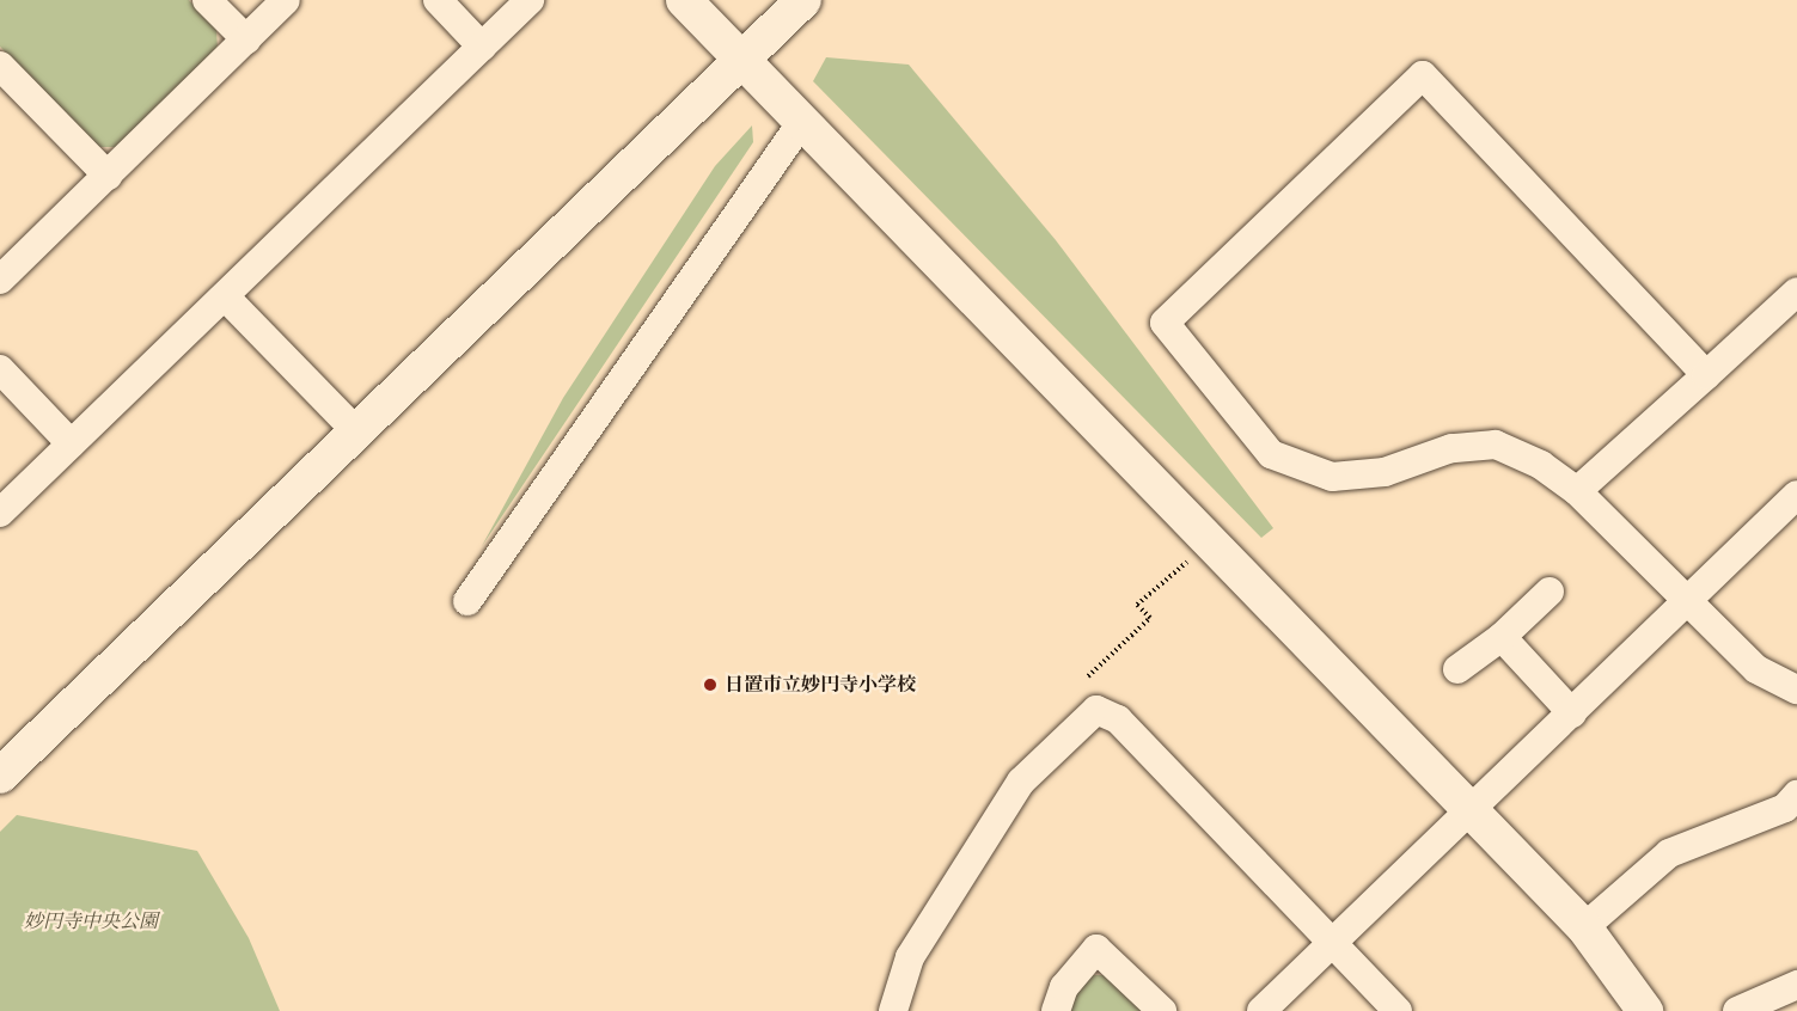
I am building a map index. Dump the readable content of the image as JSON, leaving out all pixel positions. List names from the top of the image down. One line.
{"parks":["妙円寺中央公園"],"places":["日置市立妙円寺小学校"]}
